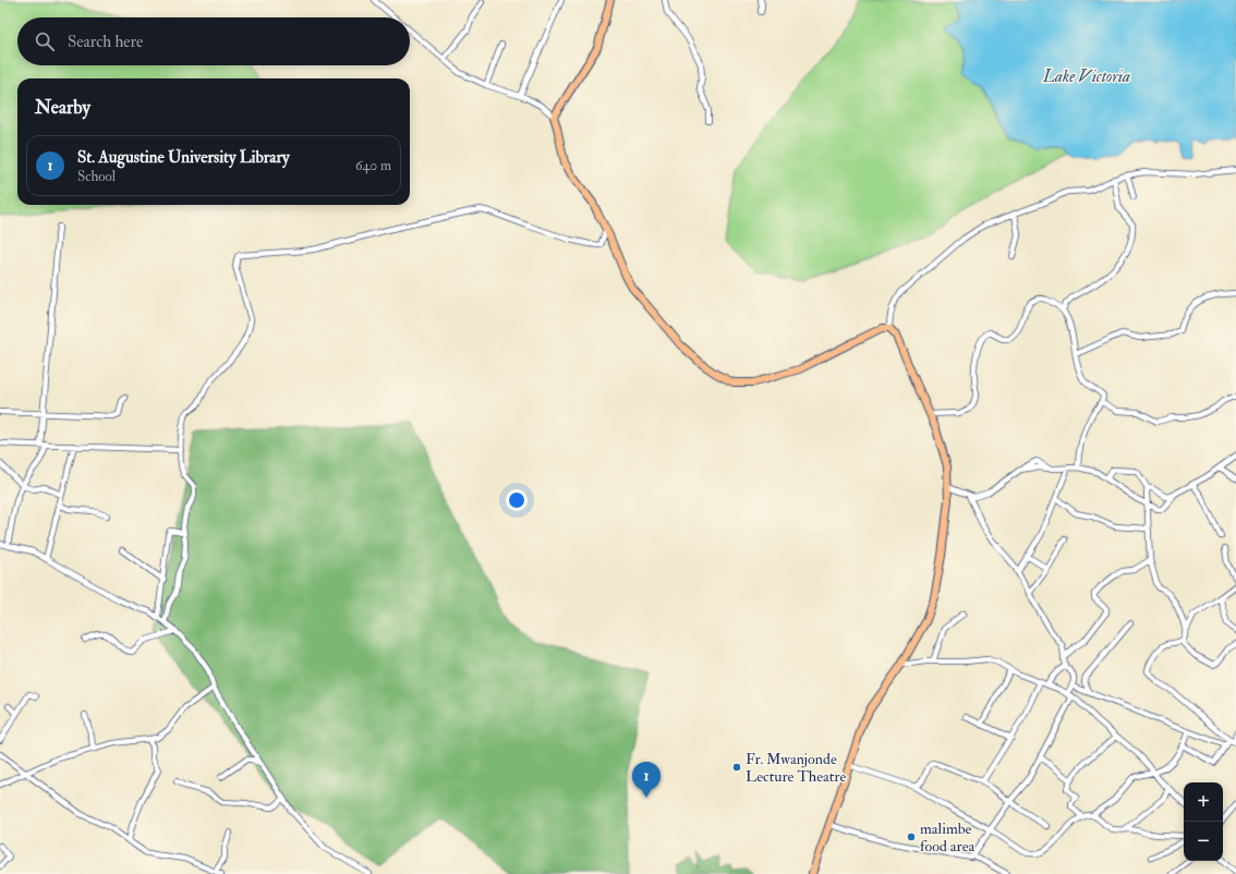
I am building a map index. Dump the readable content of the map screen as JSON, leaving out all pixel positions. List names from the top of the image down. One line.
{"water":["Lake Victoria"],"places":["Fr. Mwanjonde Lecture Theatre","malimbe food area"],"page":{"search":"Search here","heading":"Nearby","list":[{"mark":"1","name":"St. Augustine University Library","note":"School","value":"640 m"}],"pins":"1","map_buttons":["+","−"]}}
